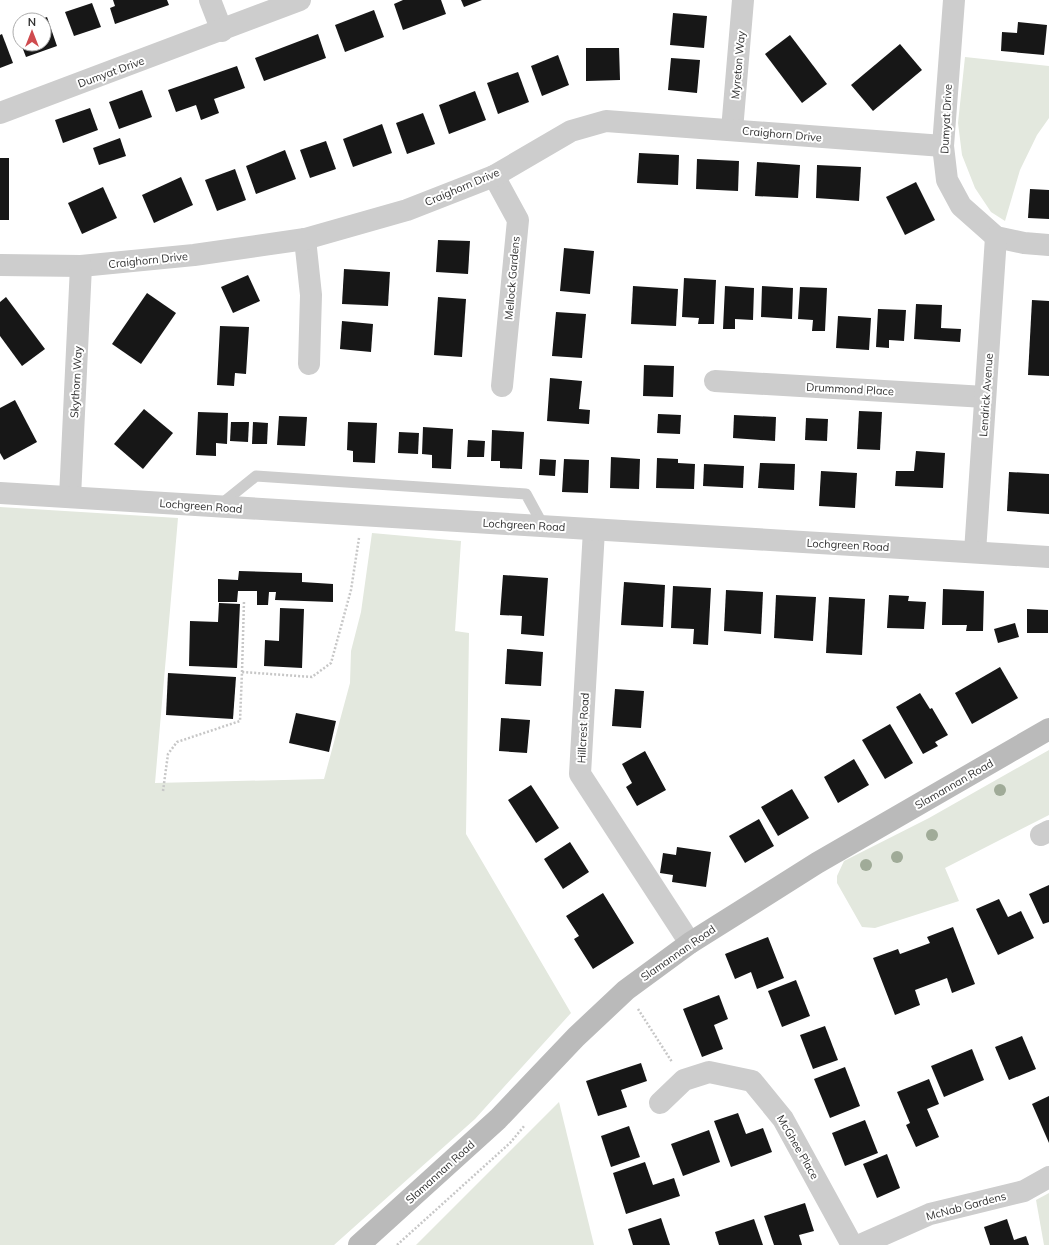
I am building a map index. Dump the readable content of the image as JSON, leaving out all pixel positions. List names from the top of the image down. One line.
{"streets":{"main road":["Slamannan Road"],"street":["Myreton Way","Dumyat Drive","Craighorn Drive","Mellock Gardens","Skythorn Way","Drummond Place","Lendrick Avenue","Lochgreen Road","Hillcrest Road","McGhee Place","McNab Gardens"]},"crossings":[["Myreton Way","Craighorn Drive"],["Dumyat Drive","Craighorn Drive"],["Dumyat Drive","Lendrick Avenue"],["Craighorn Drive","Mellock Gardens"],["Craighorn Drive","Skythorn Way"],["Skythorn Way","Lochgreen Road"],["Drummond Place","Lendrick Avenue"],["Lendrick Avenue","Lochgreen Road"],["Lochgreen Road","Hillcrest Road"],["Hillcrest Road","Slamannan Road"]],"north":"top"}
